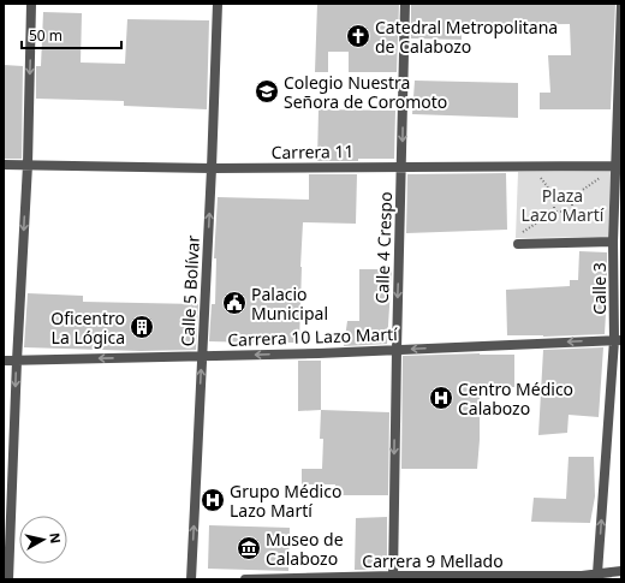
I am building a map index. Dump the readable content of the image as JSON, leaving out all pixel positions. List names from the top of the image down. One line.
{"streets":{"street":["Carrera 11","Calle 4 Crespo","Calle 3","Calle 5 Bolívar","Carrera 10 Lazo Martí","Carrera 9 Mellado"]},"crossings":[["Carrera 11","Calle 4 Crespo"],["Carrera 11","Calle 3"],["Carrera 11","Calle 5 Bolívar"],["Calle 4 Crespo","Carrera 10 Lazo Martí"],["Calle 4 Crespo","Carrera 9 Mellado"],["Calle 3","Carrera 10 Lazo Martí"],["Calle 3","Carrera 9 Mellado"],["Calle 5 Bolívar","Carrera 10 Lazo Martí"]],"one_way":["Calle 4 Crespo","Calle 3","Calle 5 Bolívar","Carrera 10 Lazo Martí"],"parks":["Plaza Lazo Martí"],"places":{"church":["Catedral Metropolitana de Calabozo"],"school or university":["Colegio Nuestra Señora de Coromoto"],"public building":["Palacio Municipal"],"building":["Oficentro La Lógica"],"hospital":["Centro Médico Calabozo","Grupo Médico Lazo Martí"],"museum":["Museo de Calabozo"]},"scale_bar":"50 m","north":"right"}
